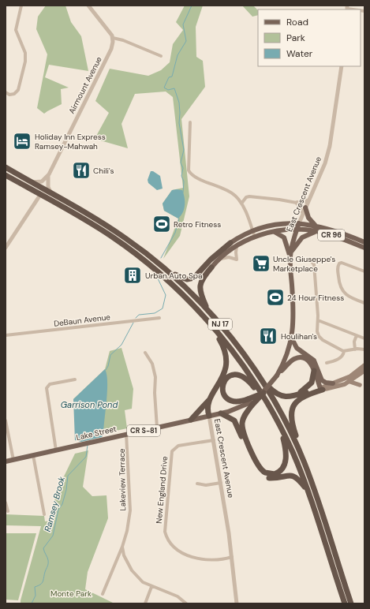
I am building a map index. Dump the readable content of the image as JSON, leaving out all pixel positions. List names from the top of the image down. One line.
{"streets":{"highway":["NJ 17"],"main road":["East Crescent Avenue","CR 96","CR S-81","Lake Street"],"street":["Airmount Avenue","DeBaun Avenue","Lakeview Terrace","New England Drive"]},"crossings":[["Airmount Avenue","NJ 17"],["East Crescent Avenue","CR 96"],["East Crescent Avenue","Lake Street"],["East Crescent Avenue","New England Drive"],["Lake Street","Lakeview Terrace"]],"water":["Garrison Pond","Ramsey Brook"],"parks":["Monte Park"],"places":{"hotel":["Holiday Inn Express Ramsey-Mahwah"],"restaurant":["Chili's","Houlihan's"],"sports":["Retro Fitness","24 Hour Fitness"],"supermarket":["Uncle Giuseppe's Marketplace"],"building":["Urban Auto Spa"]},"legend":["Road","Park","Water"]}
